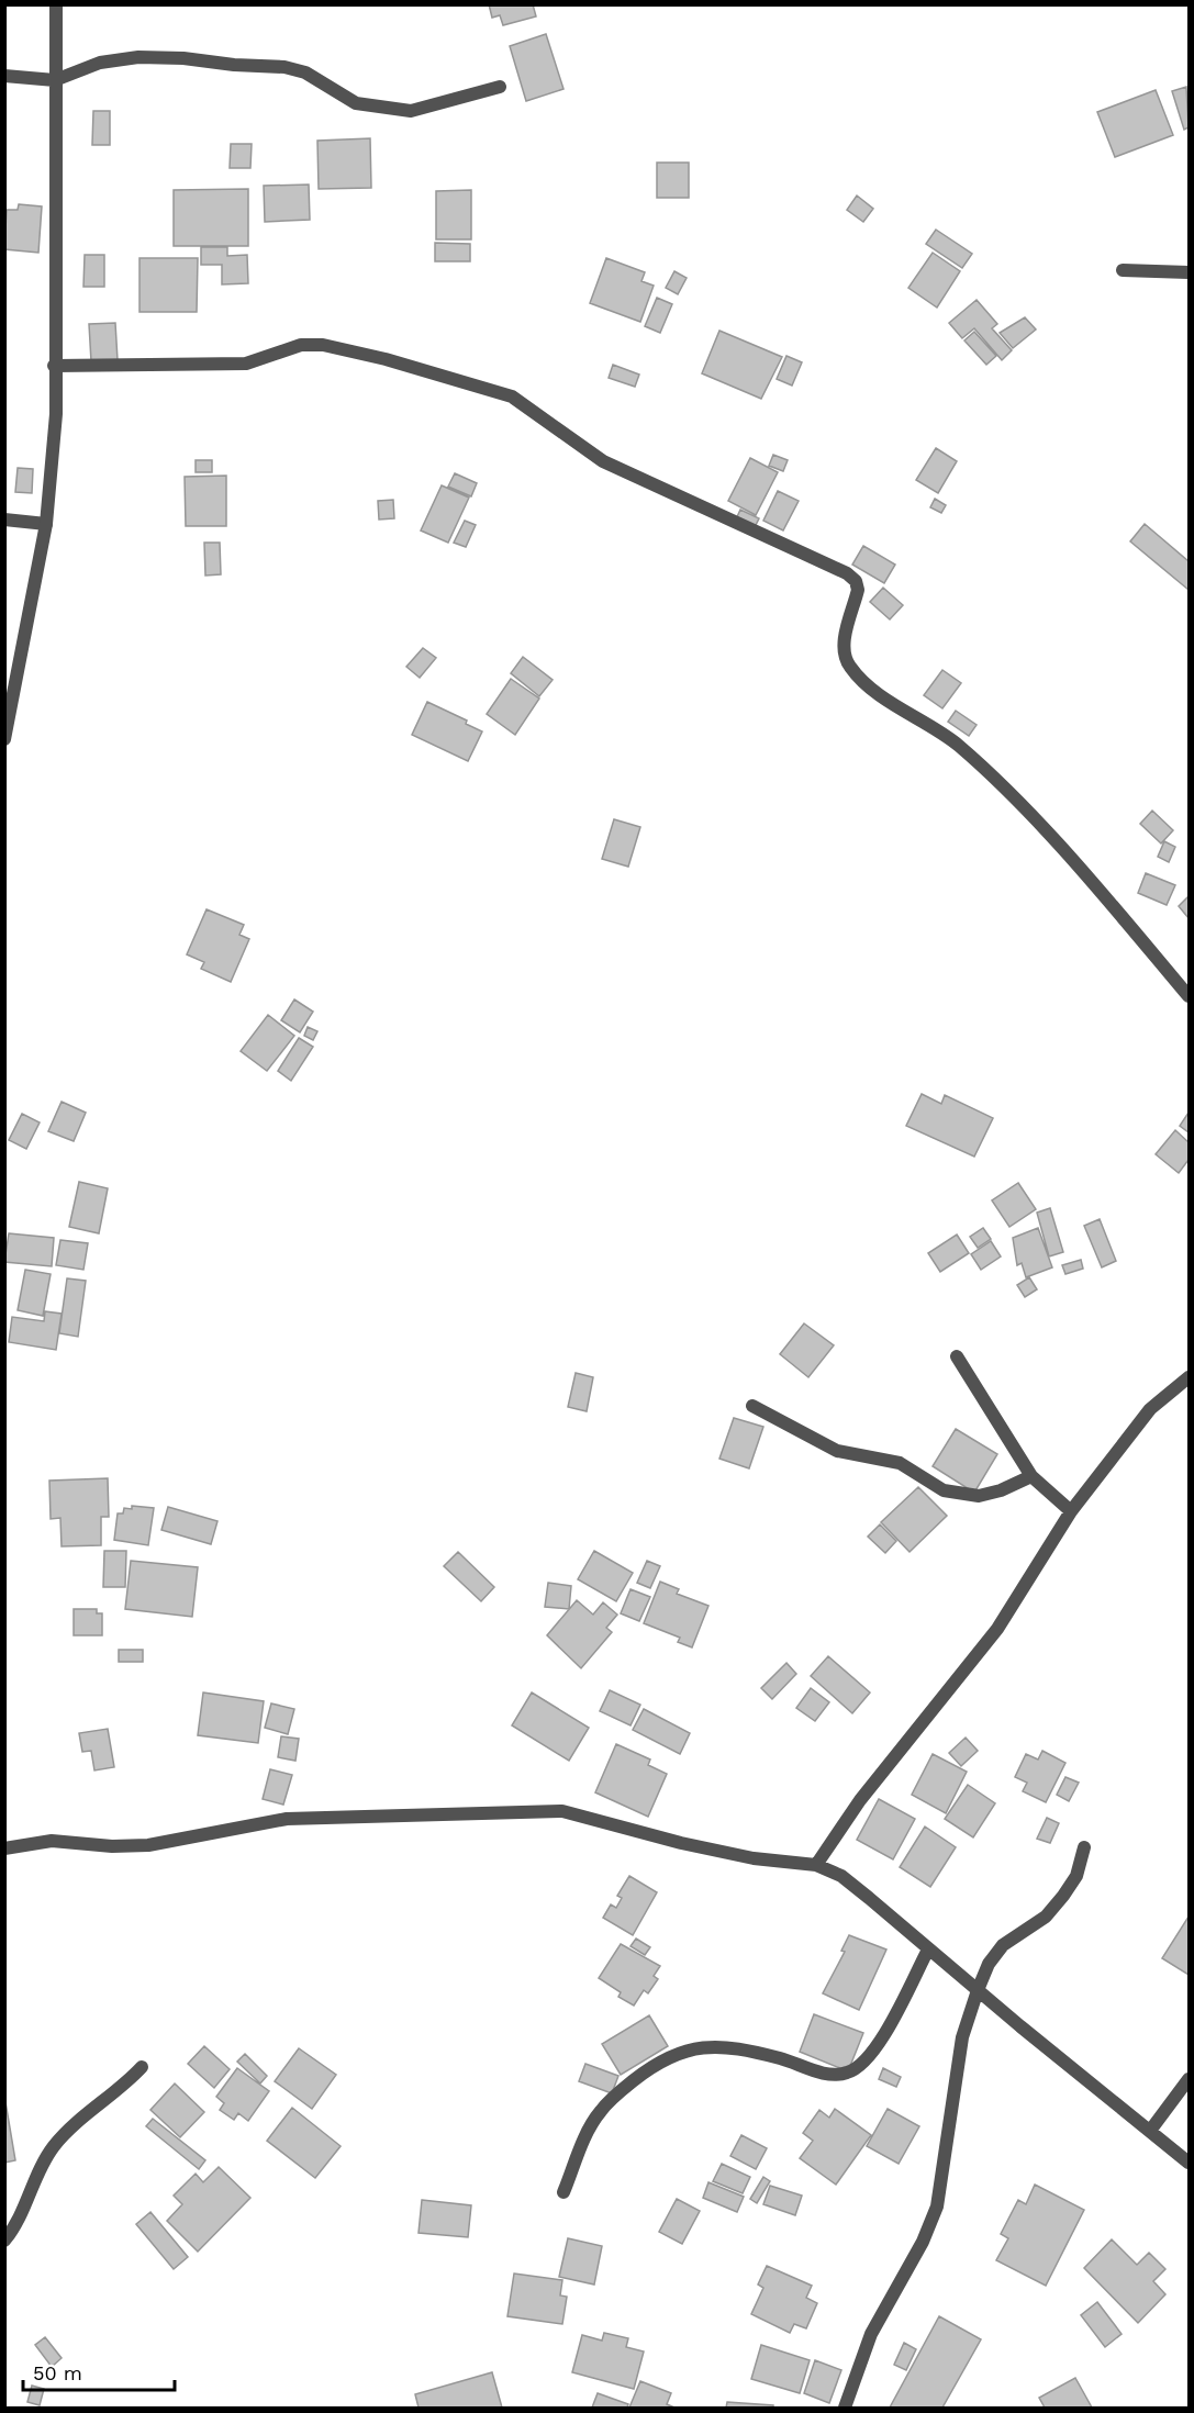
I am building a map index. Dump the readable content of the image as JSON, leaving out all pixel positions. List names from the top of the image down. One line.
{"scale_bar":"50 m"}
